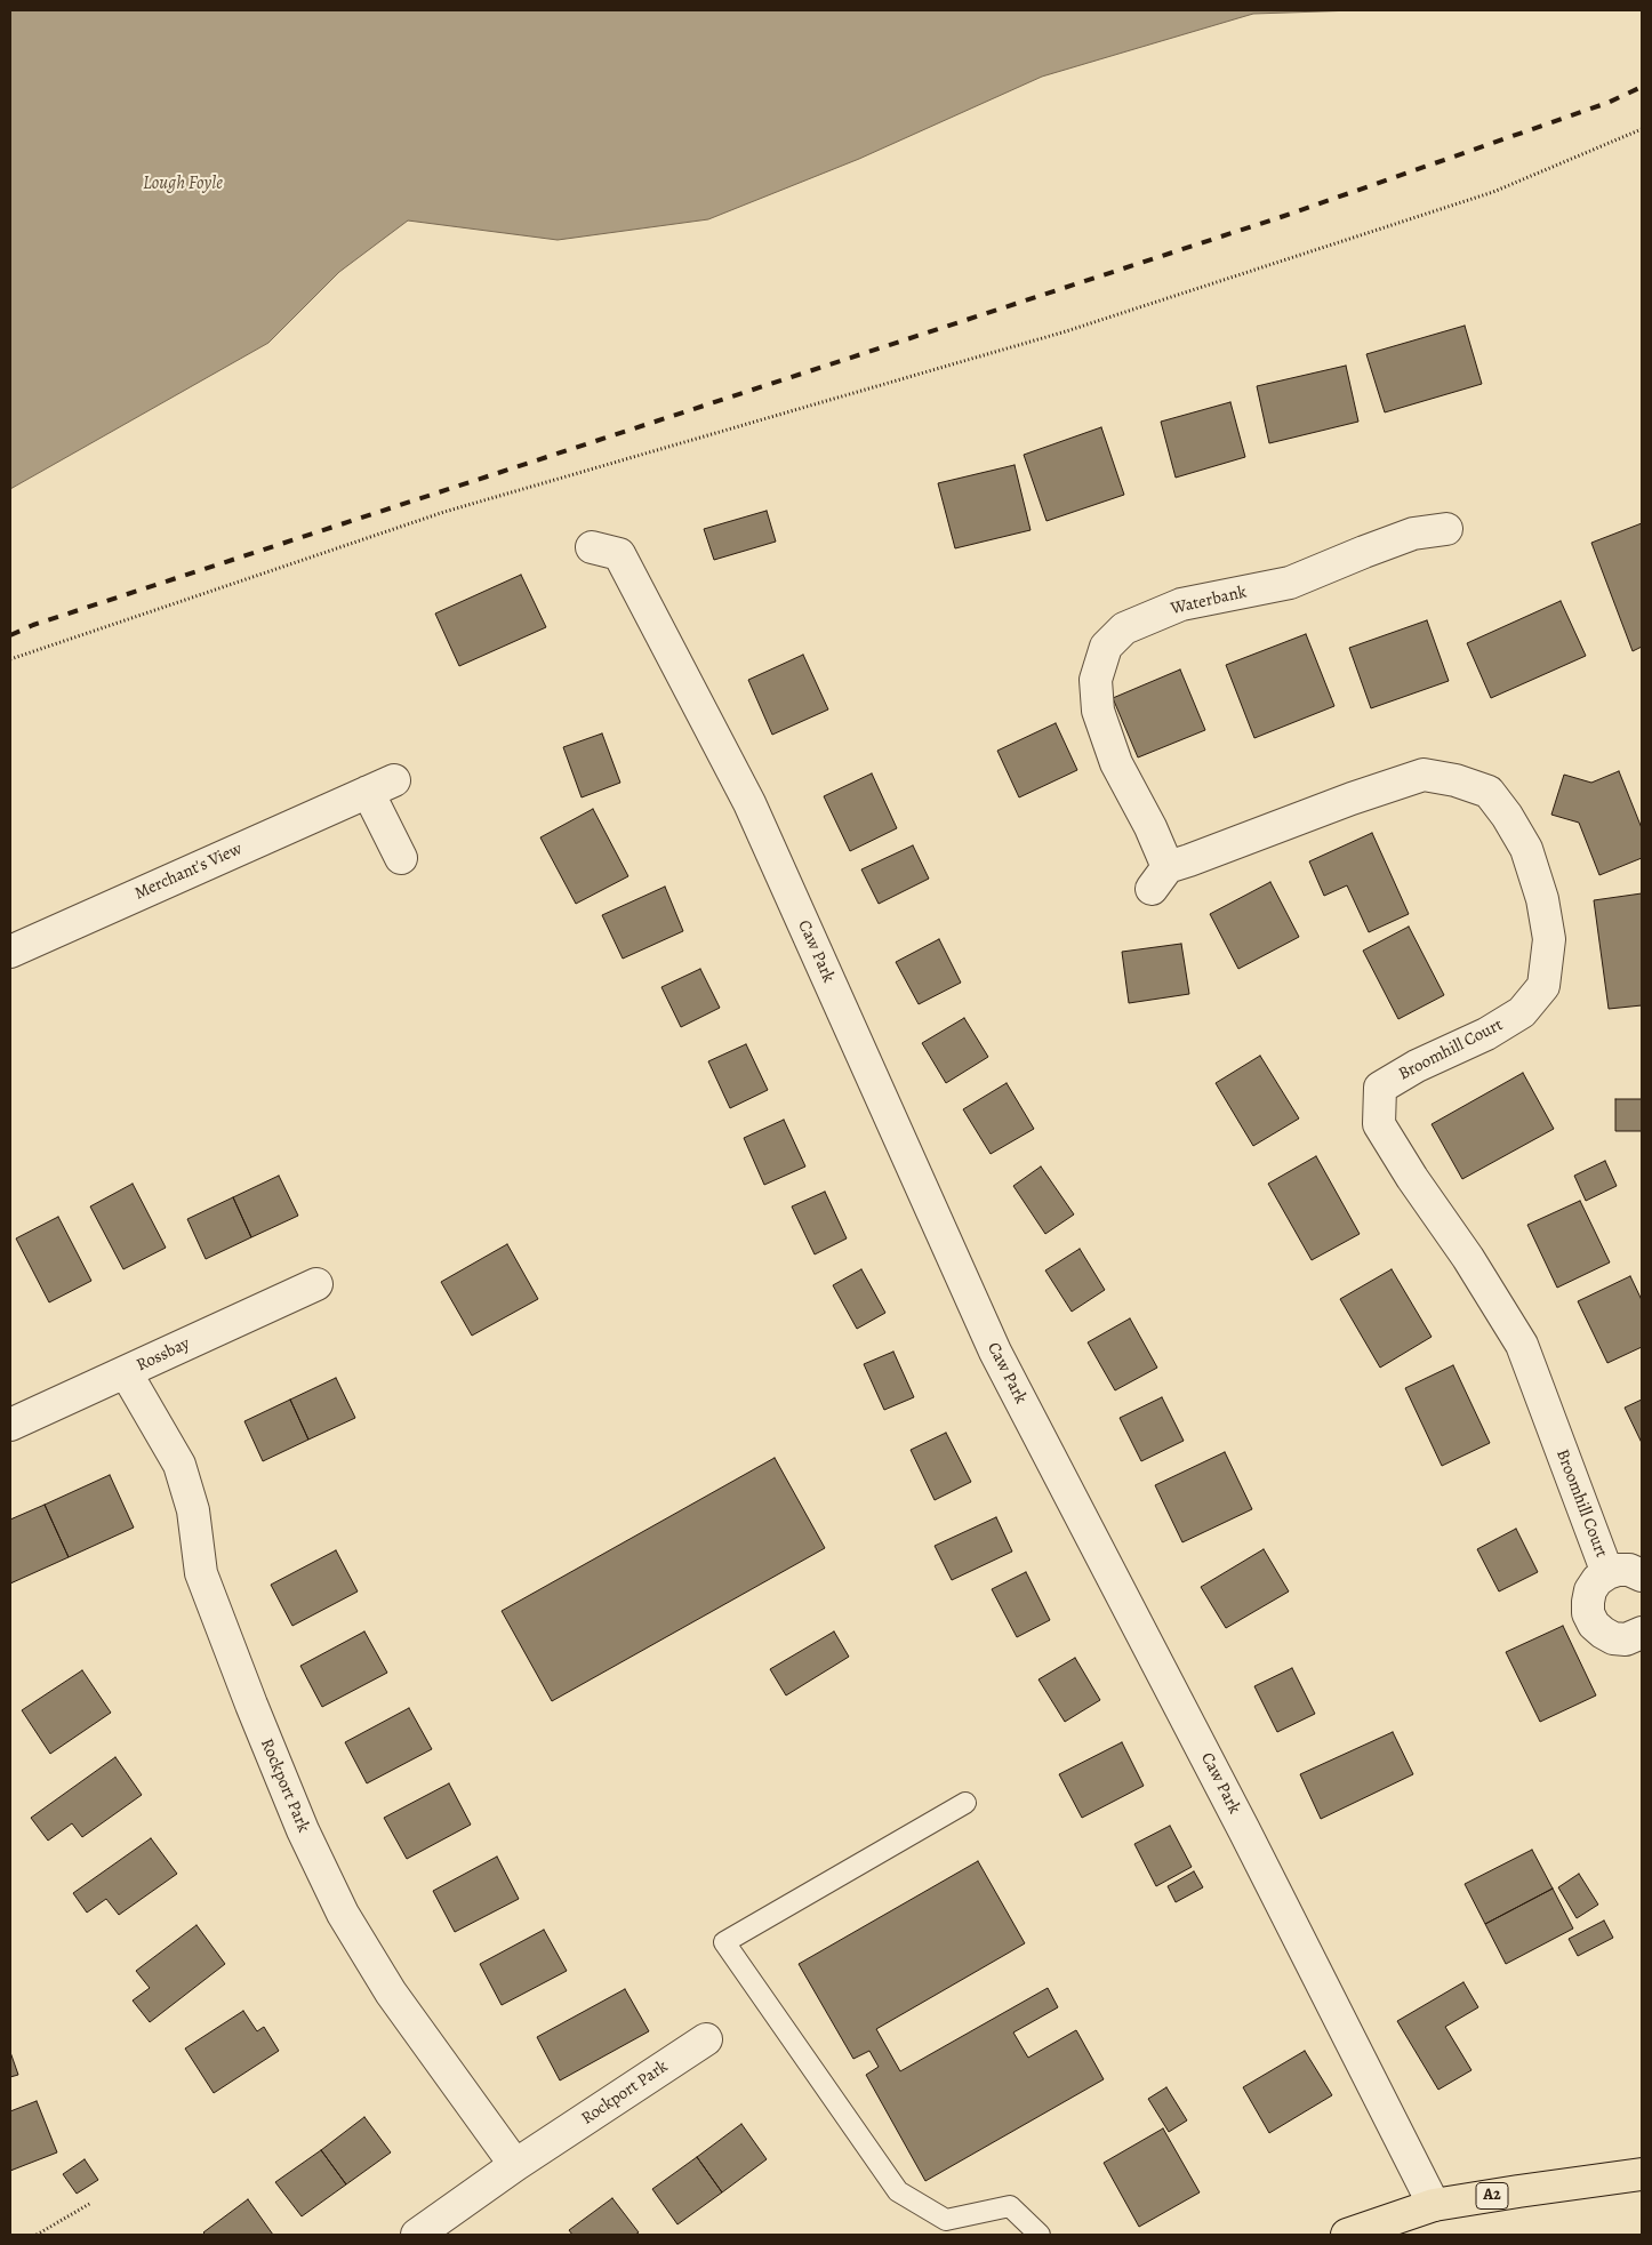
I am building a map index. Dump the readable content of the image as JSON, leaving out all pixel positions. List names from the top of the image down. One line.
{"streets":{"highway":["A2"],"street":["Waterbank","Merchant's View","Caw Park","Broomhill Court","Rossbay","Rockport Park"]},"crossings":[["Waterbank","Broomhill Court"],["Caw Park","A2"],["Rossbay","Rockport Park"]],"water":["Lough Foyle"]}
